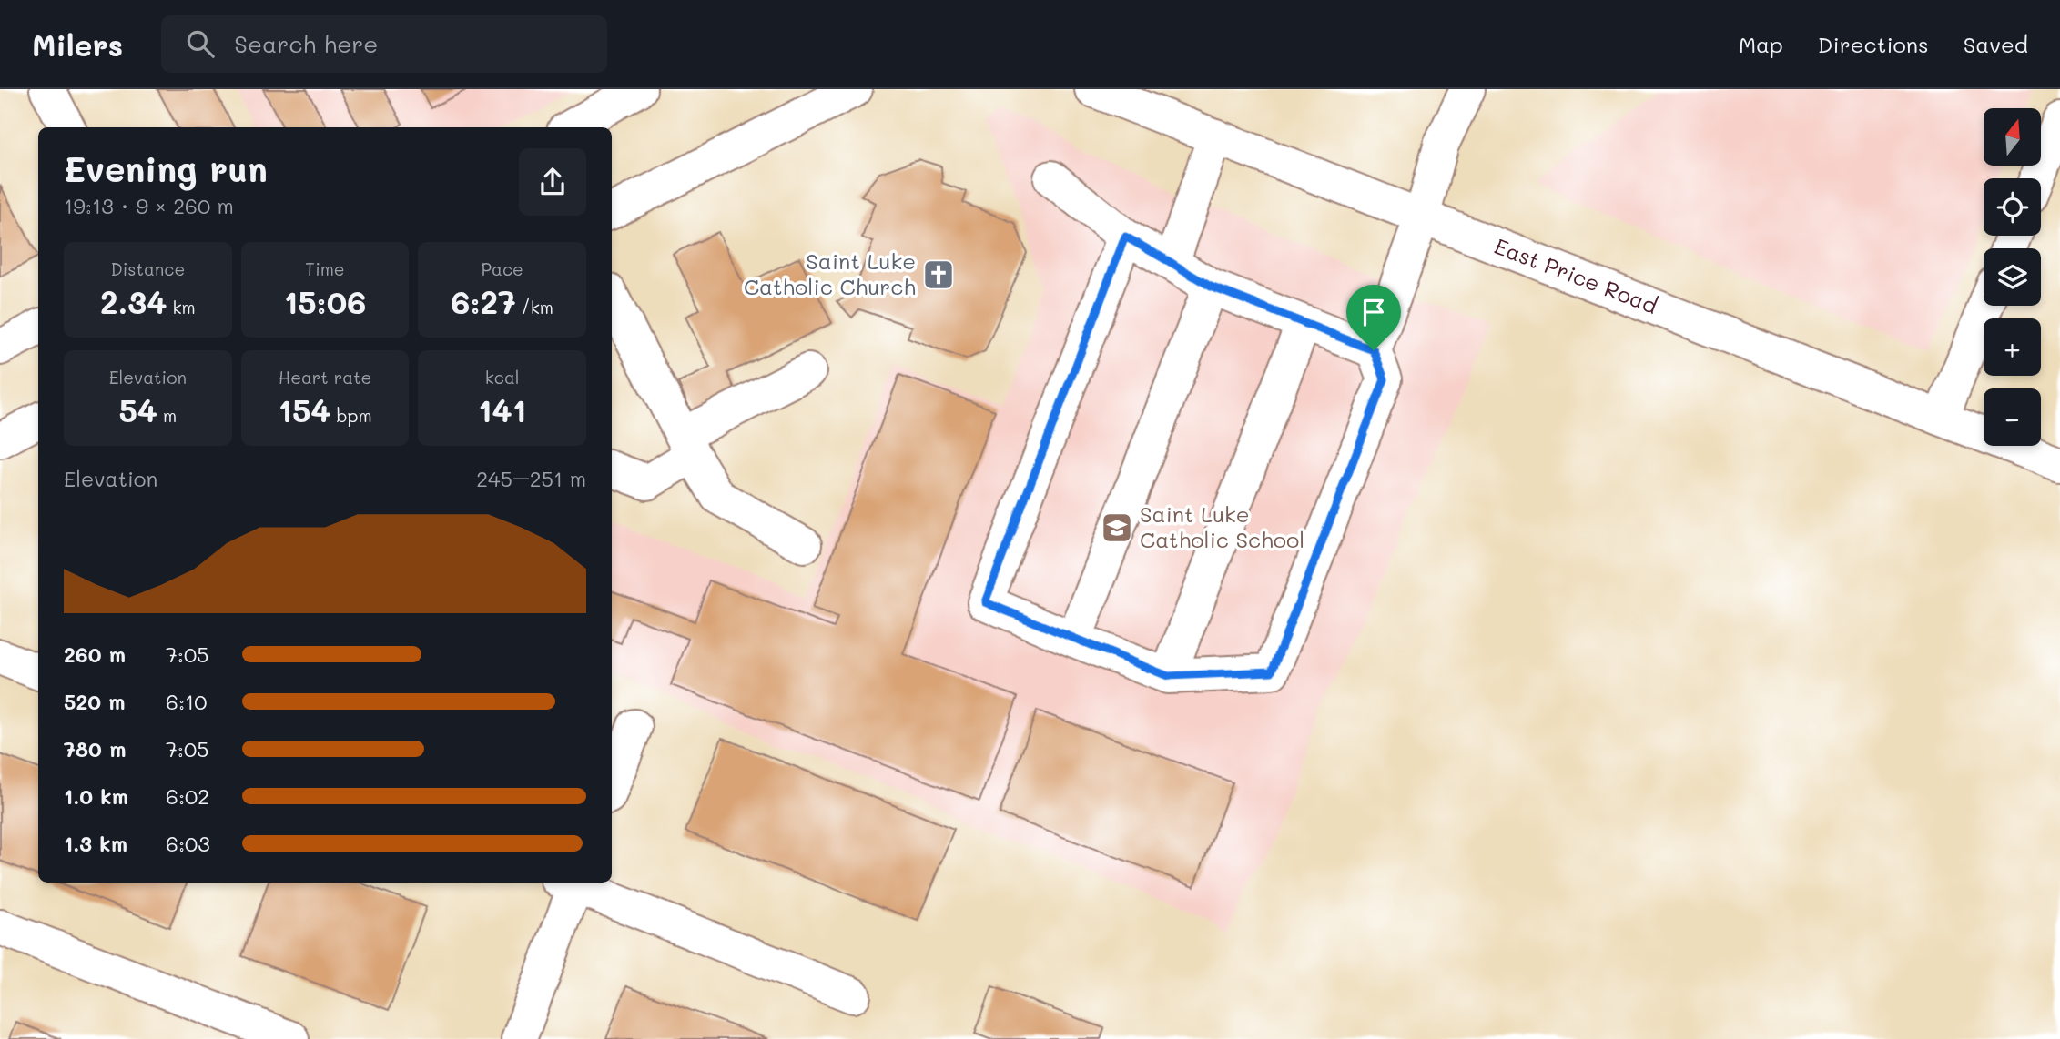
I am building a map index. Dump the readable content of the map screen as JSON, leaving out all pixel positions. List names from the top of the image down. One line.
{"streets":{"street":["East Price Road"]},"places":{"church":["Saint Luke Catholic Church"],"school or university":["Saint Luke Catholic School"]},"north":"top","page":{"header":"Milers","search":"Search here","nav":["Map","Directions","Saved"],"map_buttons":["+","−"],"heading":["Evening run","19:13 · 9 × 260 m"],"stats":[["Distance","2.34 km"],["Time","15:06"],["Pace","6:27 /km"],["Elevation","54 m"],["Heart rate","154 bpm"],["kcal","141"]],"chart":["Elevation","245–251 m"],"list":[{"name":"260 m","note":"7:05"},{"name":"520 m","note":"6:10"},{"name":"780 m","note":"7:05"},{"name":"1.0 km","note":"6:02"},{"name":"1.3 km","note":"6:03"}]}}
